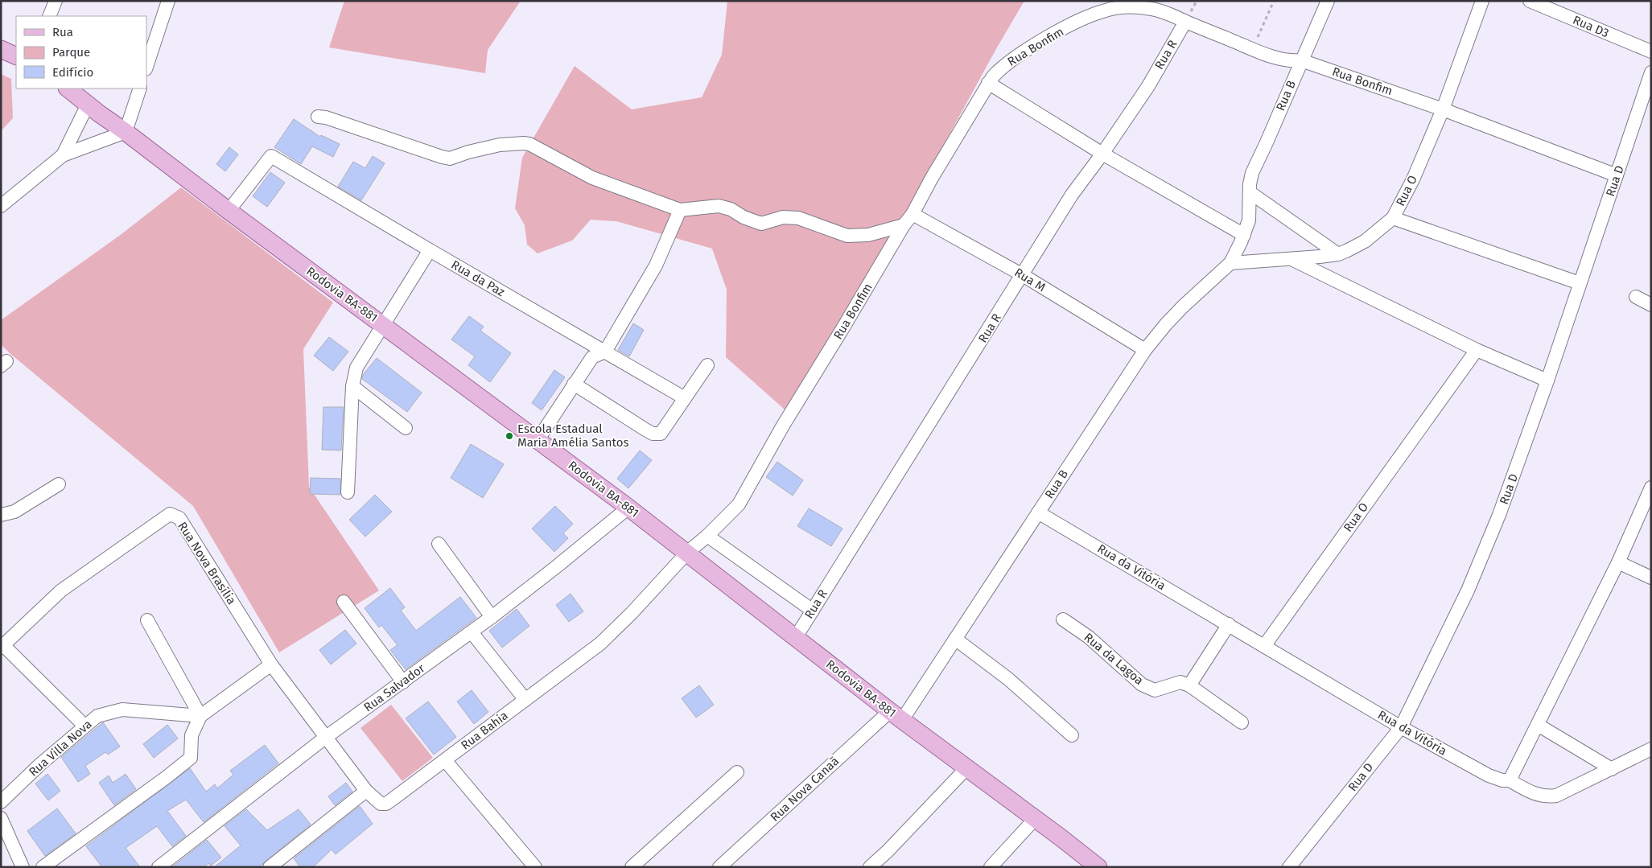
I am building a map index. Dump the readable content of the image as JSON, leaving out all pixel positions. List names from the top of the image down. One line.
{"streets":{"main road":["Rodovia BA-881"],"street":["Rua D3","Rua Bonfim","Rua R","Rua B","Rua D","Rua O","Rua da Paz","Rua M","Rua Nova Brasília","Rua da Vitória","Rua da Lagoa","Rua Salvador","Rua Bahia","Rua Villa Nova","Rua Nova Canaã"]},"crossings":[["Rua Bonfim","Rua R"],["Rua Bonfim","Rua B"],["Rua Bonfim","Rua D"],["Rua Bonfim","Rua O"],["Rua Bonfim","Rua M"],["Rua Bonfim","Rodovia BA-881"],["Rua Bonfim","Rua Bahia"],["Rua R","Rua M"],["Rua R","Rodovia BA-881"],["Rua B","Rua O"],["Rua B","Rua M"],["Rua B","Rodovia BA-881"],["Rua B","Rua da Vitória"],["Rua B","Rua Nova Canaã"],["Rua D","Rua da Vitória"],["Rua O","Rua da Vitória"],["Rua da Paz","Rodovia BA-881"],["Rodovia BA-881","Rua Salvador"],["Rodovia BA-881","Rua Bahia"],["Rodovia BA-881","Rua Nova Canaã"],["Rua Nova Brasília","Rua Salvador"],["Rua Nova Brasília","Rua Bahia"]],"places":["Escola Estadual Maria Amélia Santos"],"legend":["Rua","Parque","Edifício"]}
